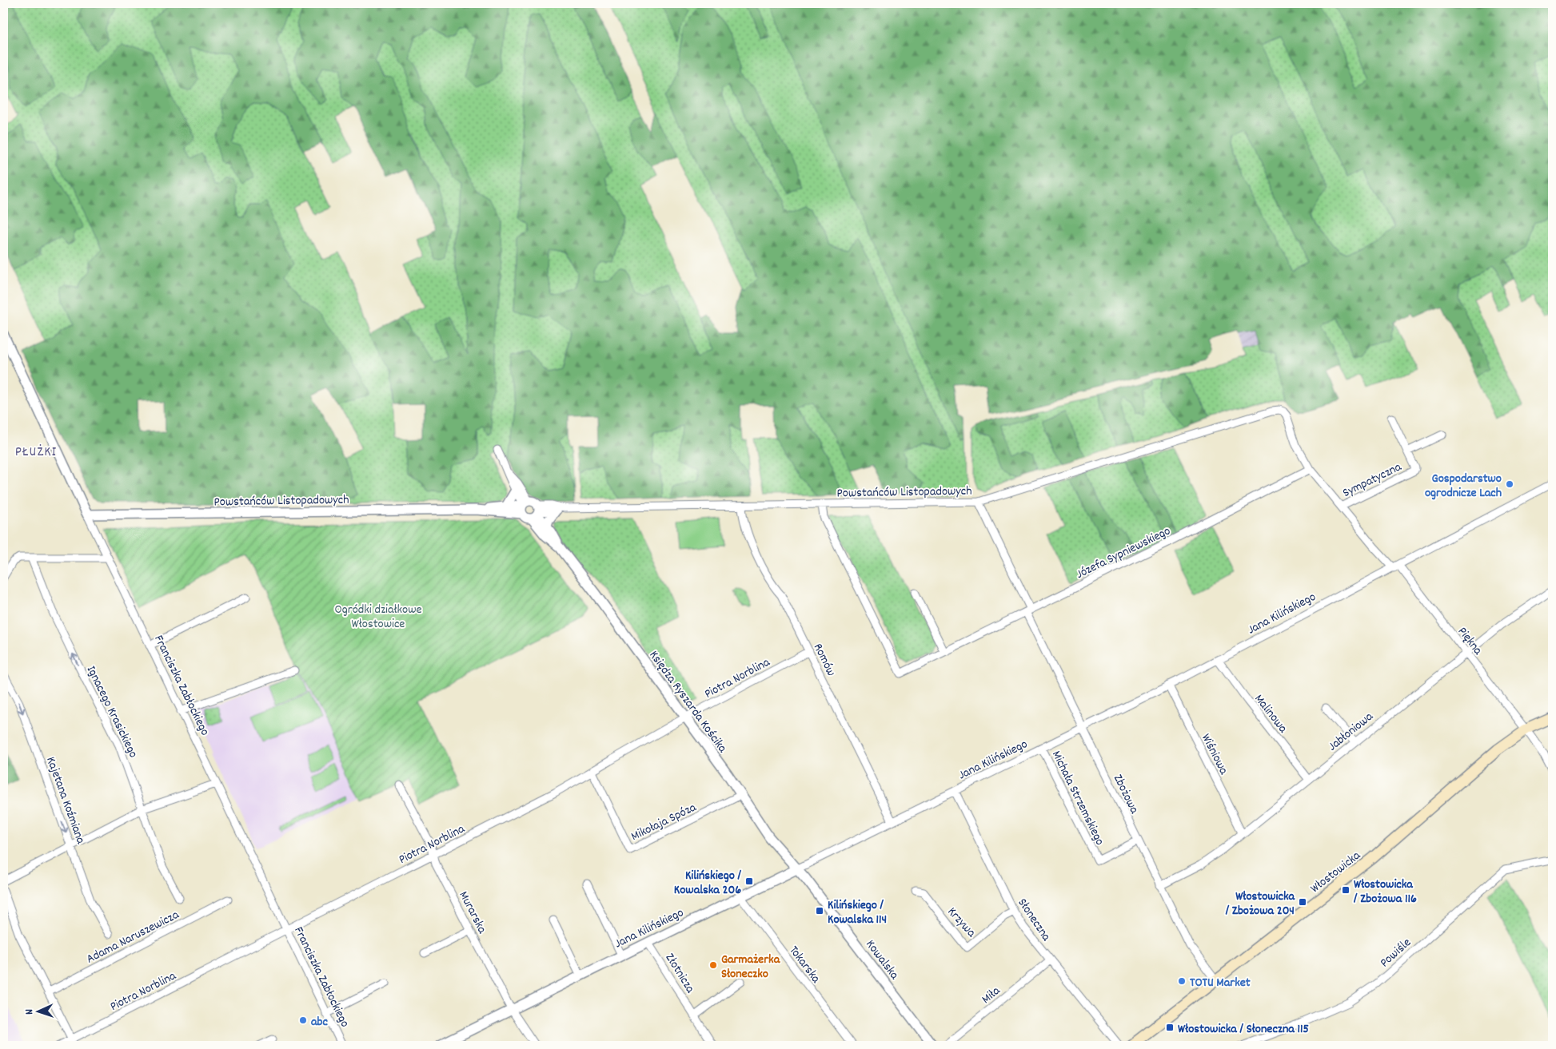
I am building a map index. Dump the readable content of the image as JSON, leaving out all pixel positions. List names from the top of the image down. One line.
{"streets":{"main road":["Włostowicka"],"street":["Sympatyczna","Powstańców Listopadowych","Józefa Sypniewskiego","Jana Kilińskiego","Piękna","Romów","Piotra Norblina","Franciszka Zabłockiego","Księdza Ryszarda Kościka","Ignacego Krasickiego","Malinowa","Jabłoniowa","Wiśniowa","Zbożowa","Michała Strzemskiego","Kajetana Koźmiana","Mikołaja Spóza","Murarska","Słoneczna","Krzywa","Adama Naruszewicza","Powiśle","Kowalska","Tokarska","Złotnicza","Miła"]},"crossings":[["Sympatyczna","Piękna"],["Powstańców Listopadowych","Józefa Sypniewskiego"],["Powstańców Listopadowych","Piękna"],["Powstańców Listopadowych","Romów"],["Powstańców Listopadowych","Franciszka Zabłockiego"],["Powstańców Listopadowych","Księdza Ryszarda Kościka"],["Powstańców Listopadowych","Zbożowa"],["Józefa Sypniewskiego","Piękna"],["Józefa Sypniewskiego","Zbożowa"],["Jana Kilińskiego","Piękna"],["Jana Kilińskiego","Romów"],["Jana Kilińskiego","Księdza Ryszarda Kościka"],["Jana Kilińskiego","Malinowa"],["Jana Kilińskiego","Wiśniowa"],["Jana Kilińskiego","Zbożowa"],["Jana Kilińskiego","Michała Strzemskiego"],["Jana Kilińskiego","Murarska"],["Jana Kilińskiego","Słoneczna"],["Jana Kilińskiego","Kowalska"],["Jana Kilińskiego","Tokarska"],["Jana Kilińskiego","Złotnicza"],["Piękna","Jabłoniowa"],["Piękna","Włostowicka"],["Romów","Piotra Norblina"],["Piotra Norblina","Franciszka Zabłockiego"],["Piotra Norblina","Księdza Ryszarda Kościka"],["Piotra Norblina","Mikołaja Spóza"],["Piotra Norblina","Murarska"],["Księdza Ryszarda Kościka","Mikołaja Spóza"],["Księdza Ryszarda Kościka","Kowalska"],["Malinowa","Jabłoniowa"],["Jabłoniowa","Wiśniowa"],["Jabłoniowa","Zbożowa"],["Zbożowa","Michała Strzemskiego"],["Zbożowa","Włostowicka"],["Słoneczna","Krzywa"],["Słoneczna","Miła"]],"one_way":["Ignacego Krasickiego","Kajetana Koźmiana"],"districts":["PŁUŻKI"],"parks":["Ogródki działkowe Włostowice"],"places":{"other":["Gospodarstwo ogrodnicze Lach","Garmażerka Słoneczko","TOTU Market","abc"],"transit":["Kilińskiego / Kowalska 206","Włostowicka / Zbożowa 116","Włostowicka / Zbożowa 204","Kilińskiego / Kowalska 114","Włostowicka / Słoneczna 115"]},"north":"left"}
